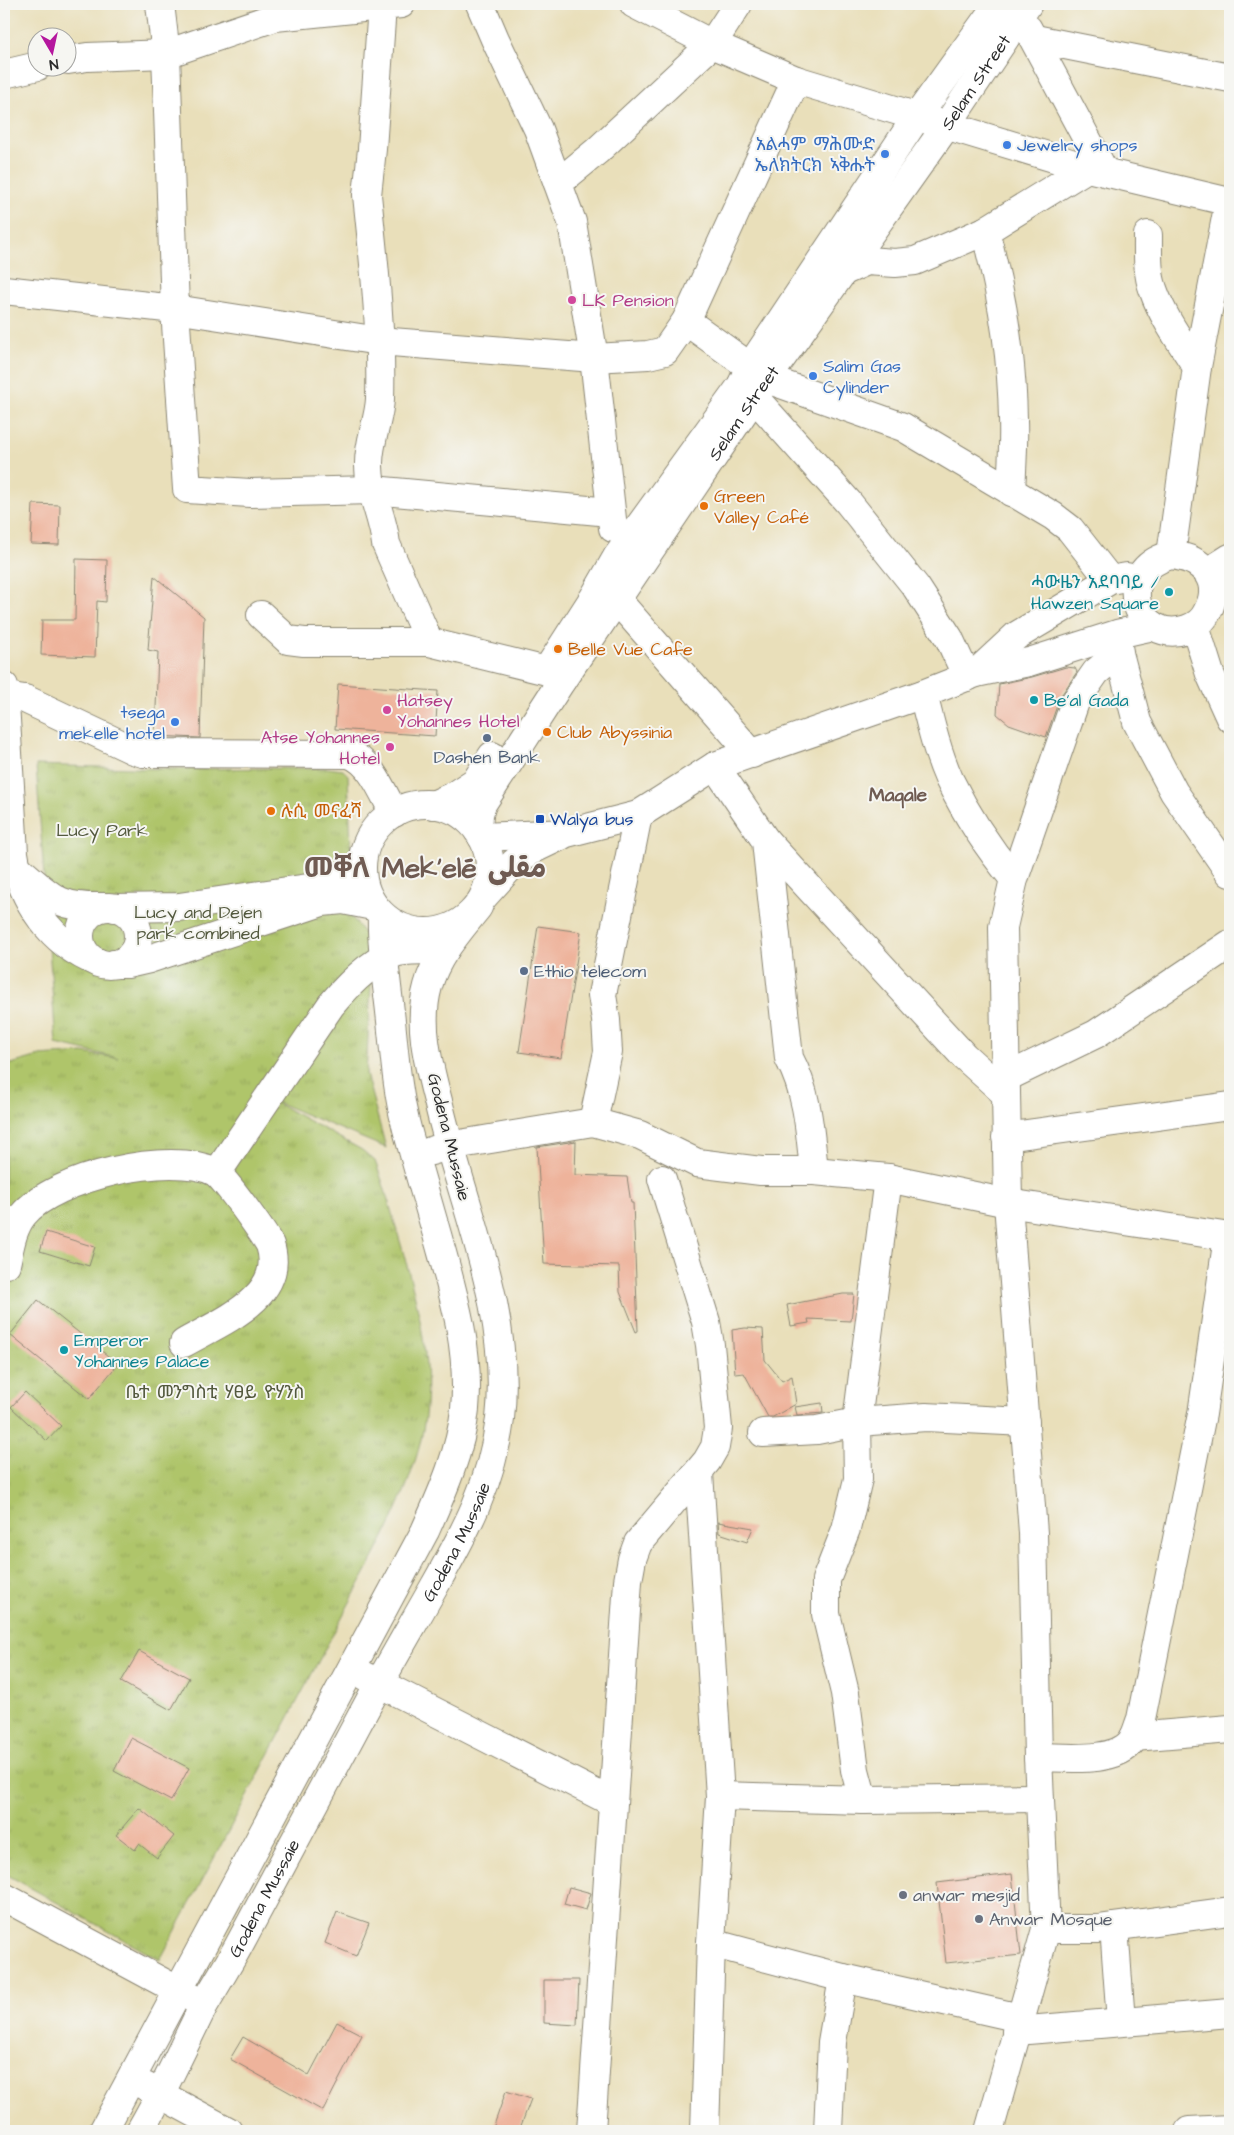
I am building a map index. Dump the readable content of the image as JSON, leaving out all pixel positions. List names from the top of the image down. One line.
{"streets":{"street":["Selam Street","Godena Mussaie"]},"crossings":[["Selam Street","Godena Mussaie"]],"districts":["Maqale","መቐለ Mek'elē مقلى"],"parks":["Lucy Park","Lucy and Dejen park combined","ቤተ መንግስቲ ሃፀይ ዮሃንስ"],"places":{"other":["Jewelry shops","አልሓም ማሕሙድ ኤለክትርክ ኣቅሑት","LK Pension","Salim Gas Cylinder","Green Valley Café","ሓውዜን አደባባይ / Hawzen Square","Belle Vue Cafe","Be'al Gada","Hatsey Yohannes Hotel","tsega mekelle hotel","Club Abyssinia","Dashen Bank","Atse Yohannes Hotel","ሉሲ መናፈሻ","Ethio telecom","Emperor Yohannes Palace","anwar mesjid","Anwar Mosque"],"transit":["Walya bus"]},"north":"bottom"}
